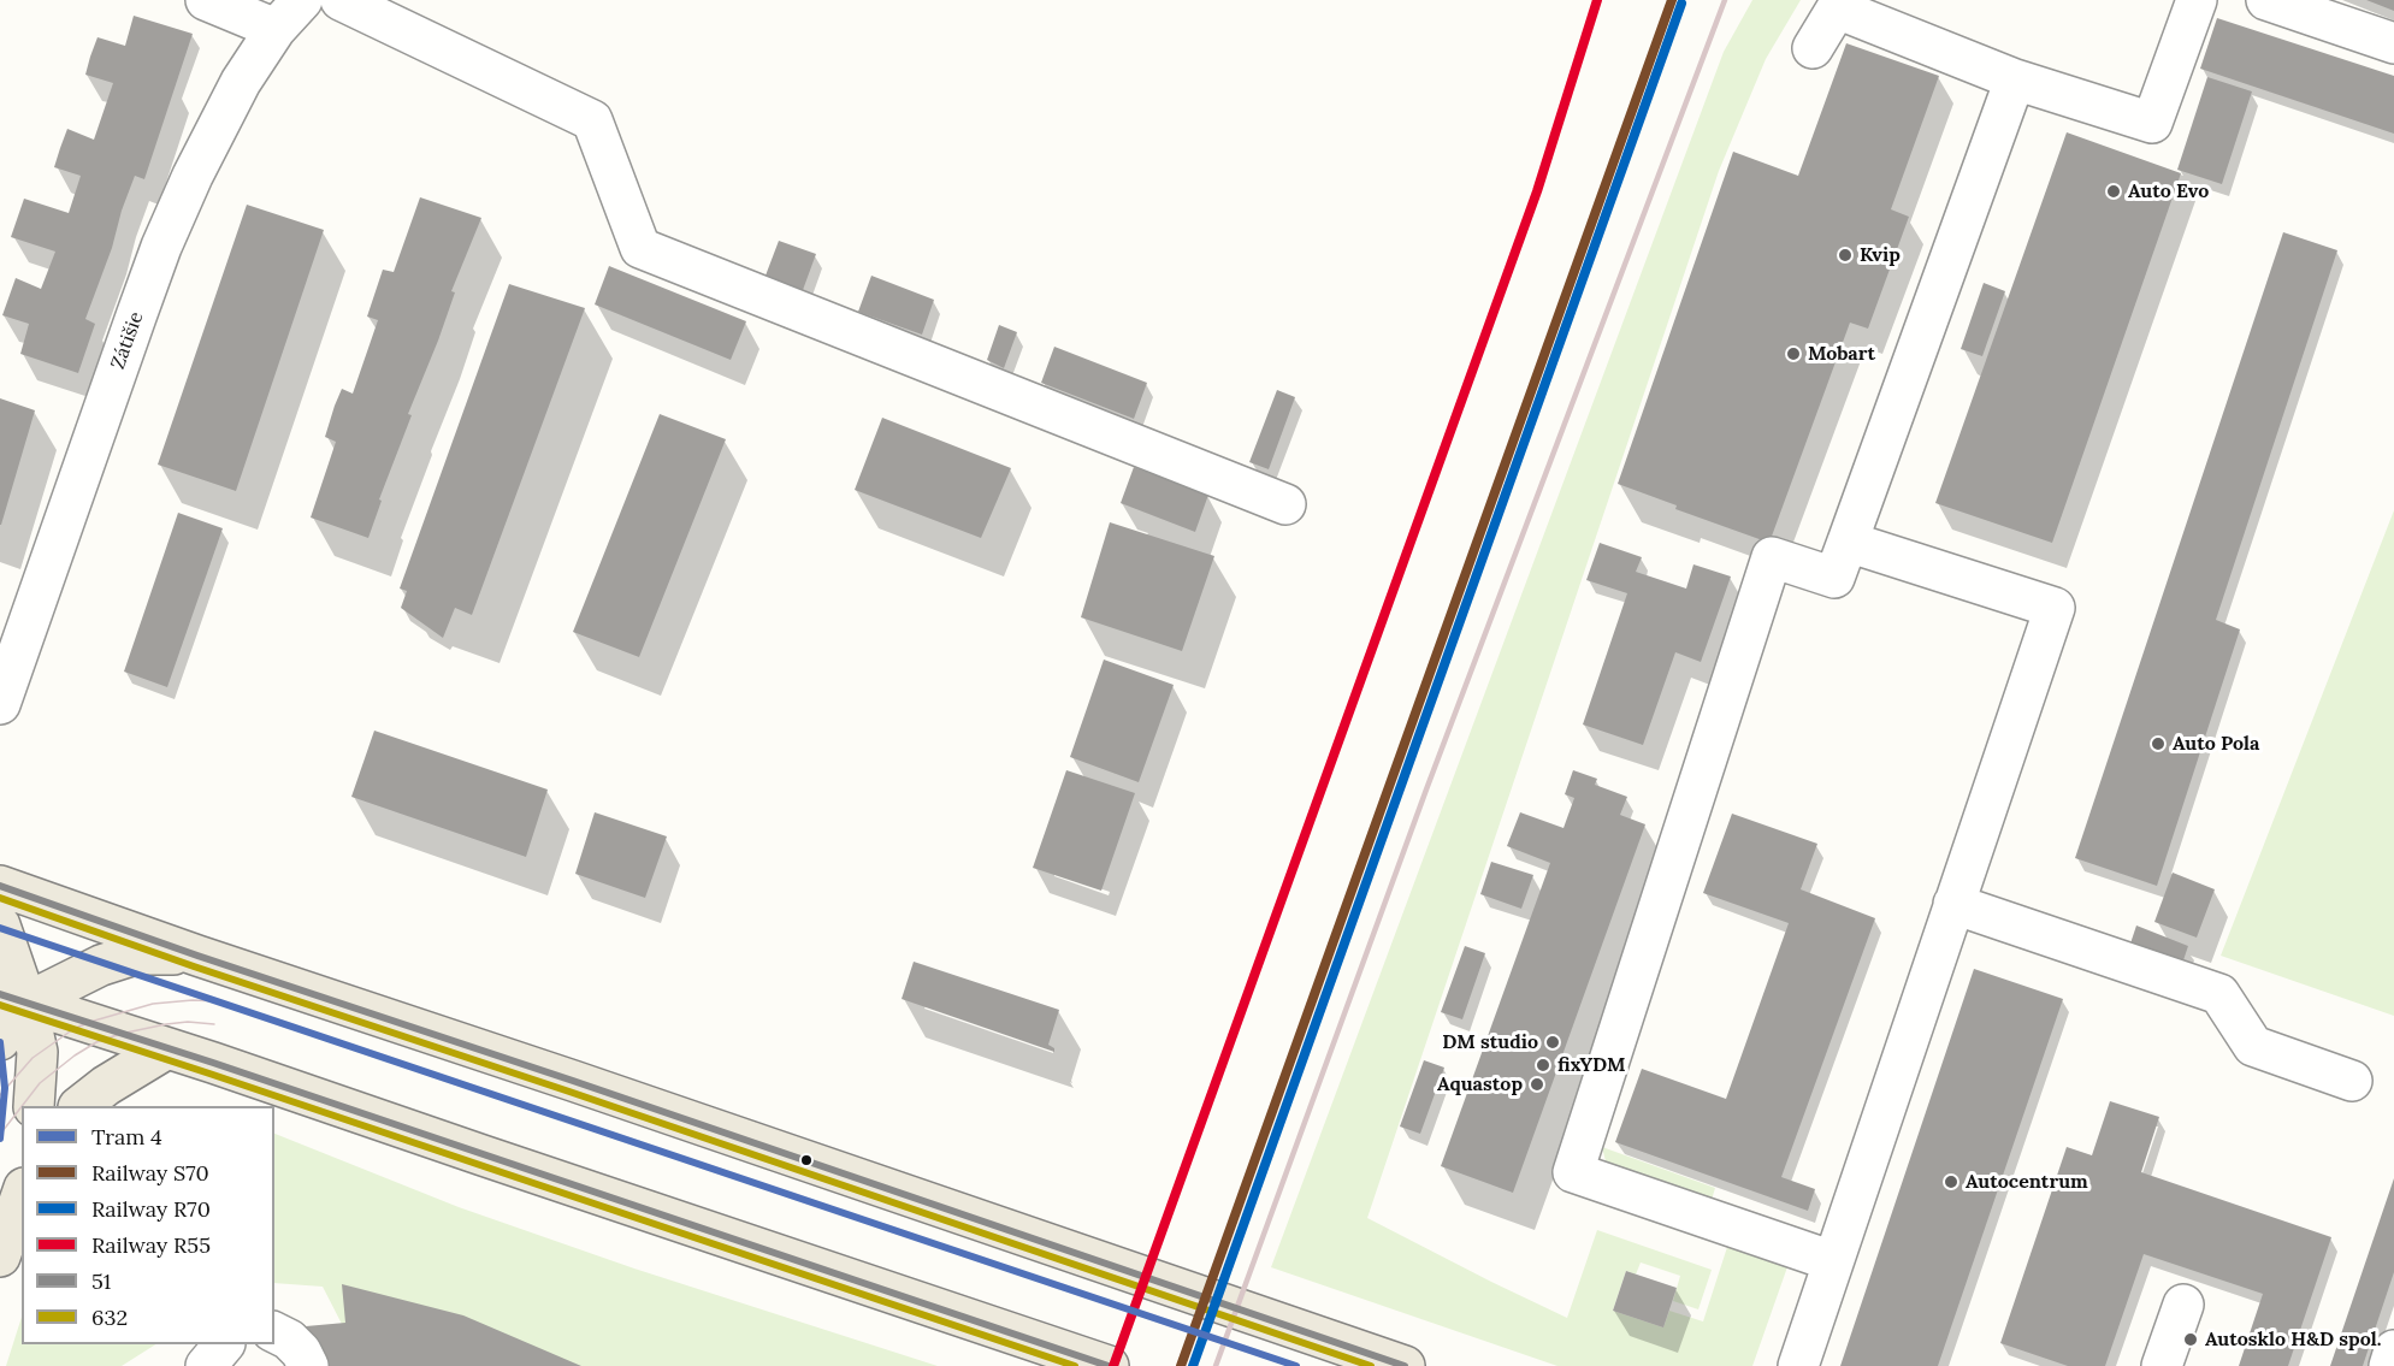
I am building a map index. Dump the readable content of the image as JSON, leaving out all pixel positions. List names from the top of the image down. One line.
{"streets":{"street":["Zátišie"]},"places":["Auto Evo","Kvip","Mobart","Auto Pola","DM studio","fixYDM","Aquastop","Autocentrum","Autosklo H&D spol."],"lines":["rail line S70","rail line R55","rail line R70","transit line 51","transit line 632","tram line 4"],"legend":["Tram 4","Railway S70","Railway R70","Railway R55","51","632"]}
